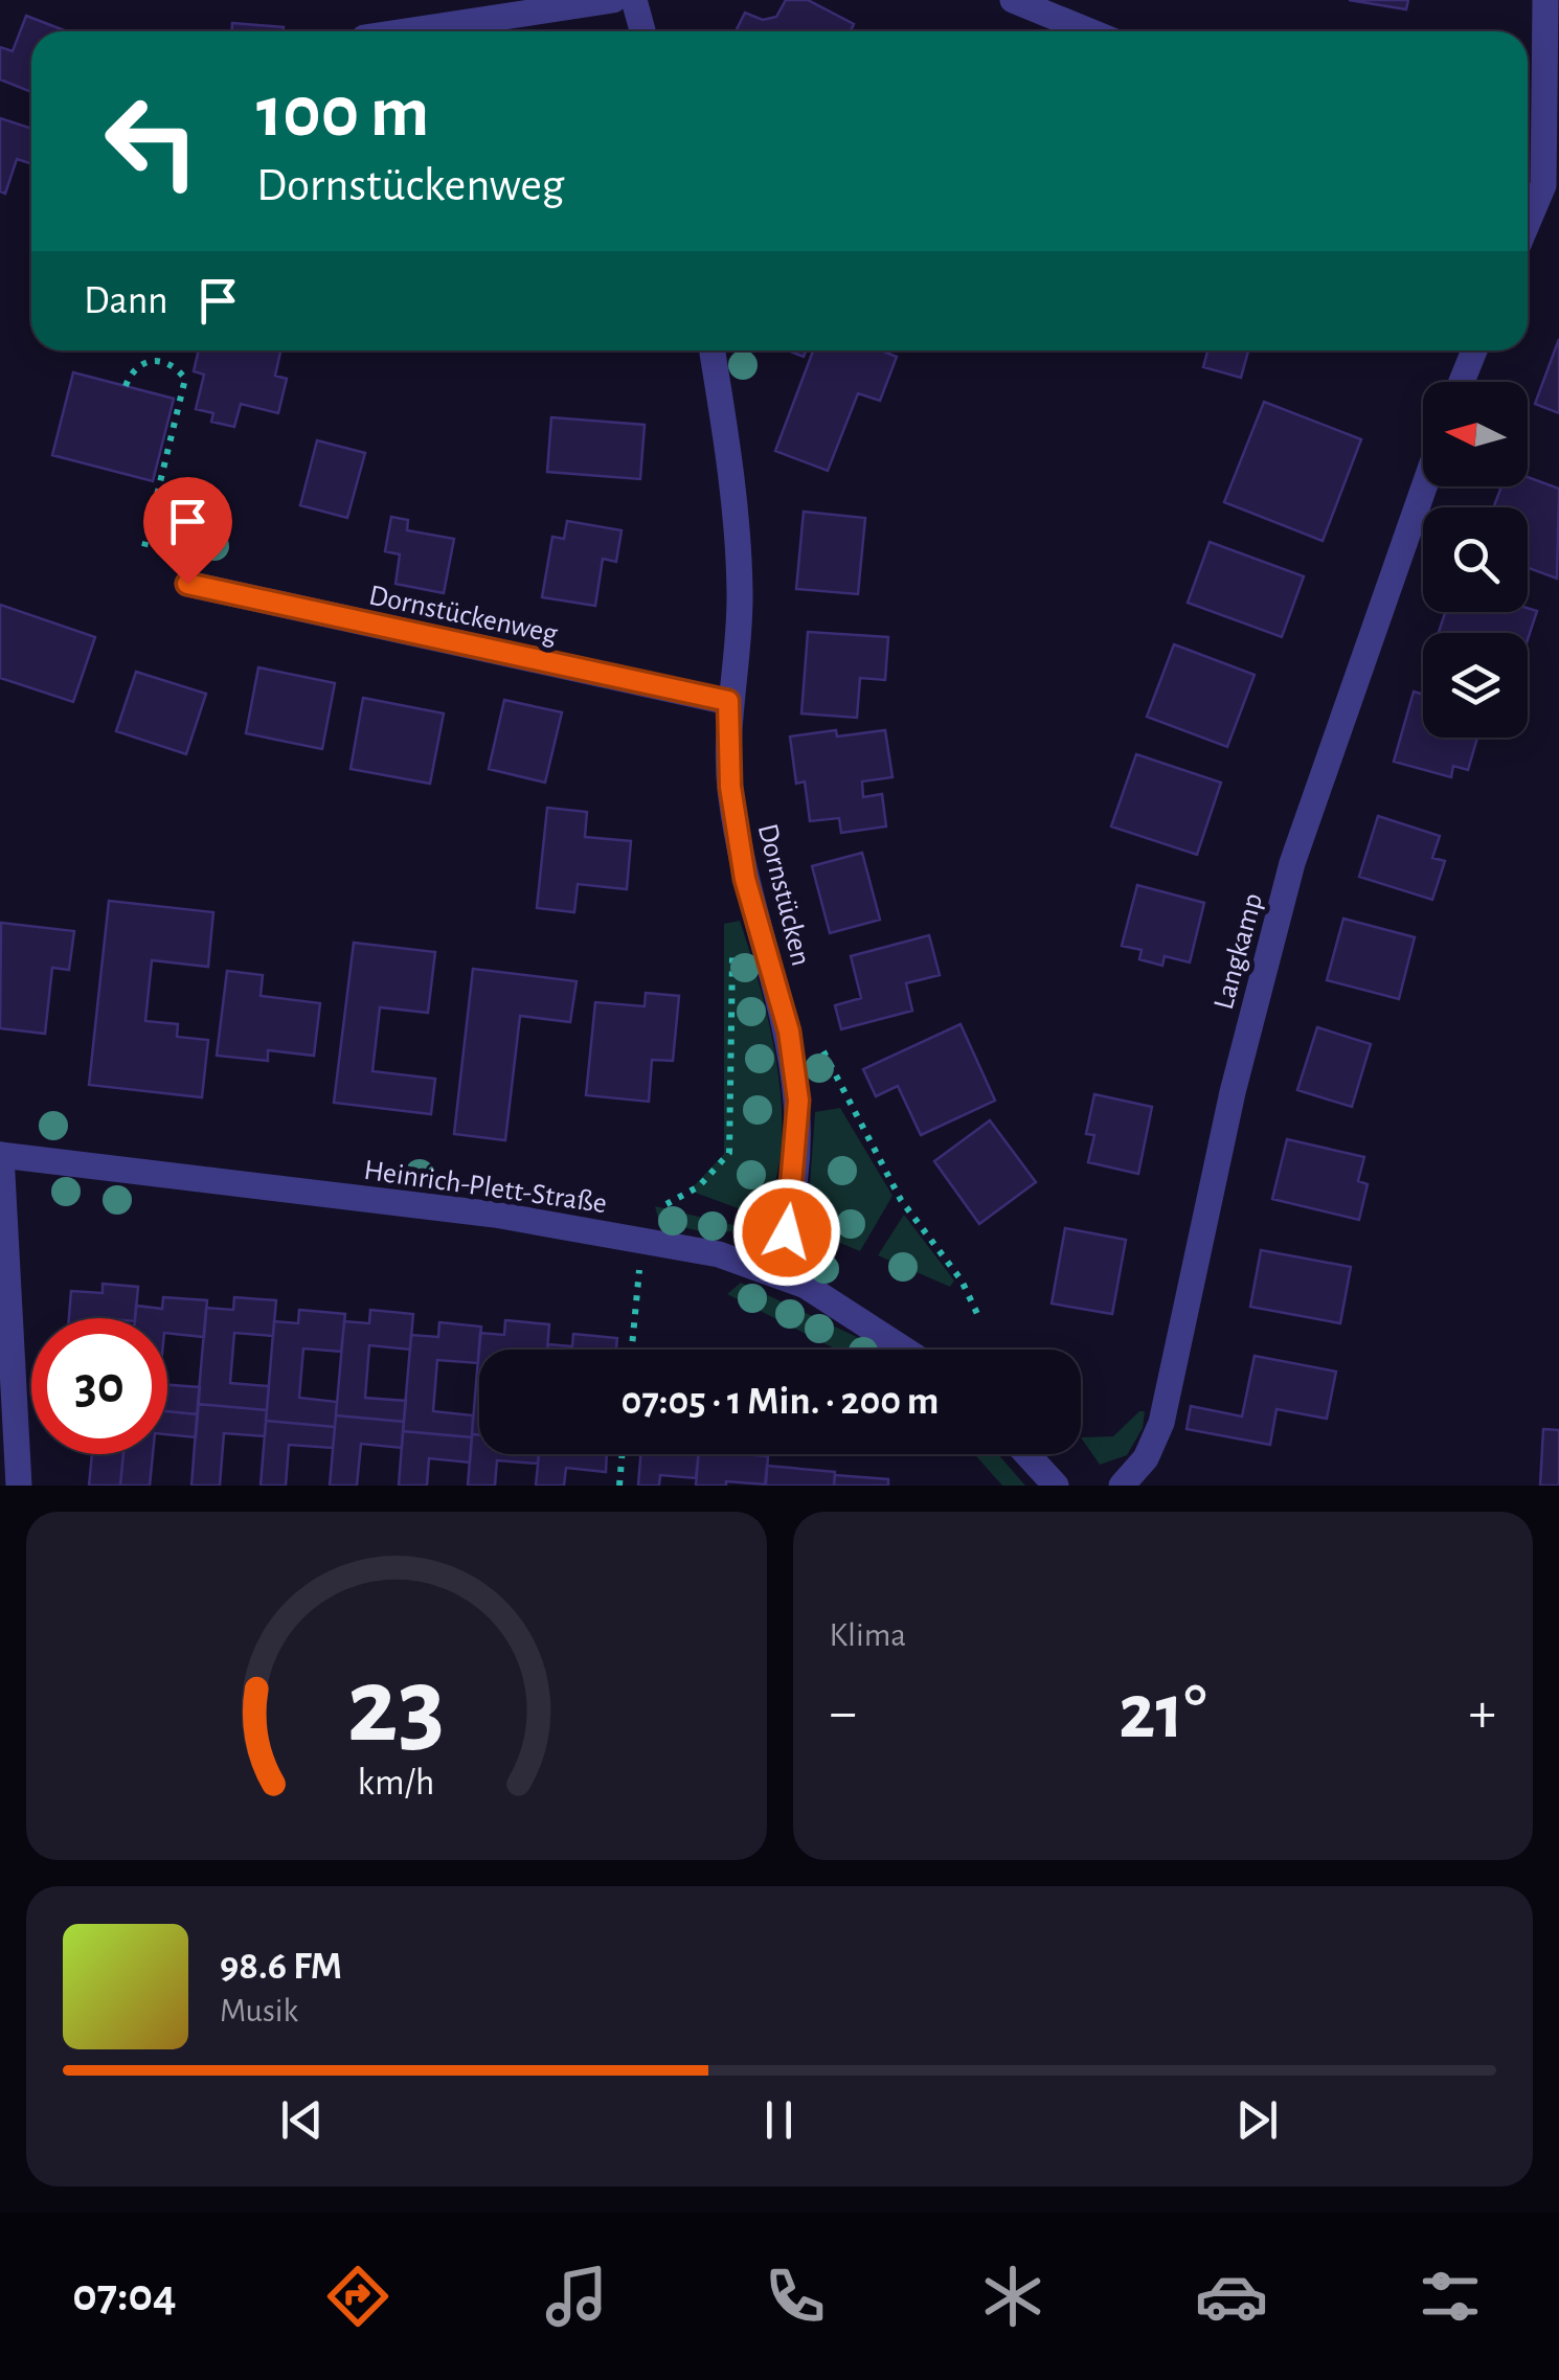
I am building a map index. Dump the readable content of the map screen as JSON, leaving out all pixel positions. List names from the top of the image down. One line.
{"streets":{"street":["Dornstückenweg","Dornstücken","Langkamp","Heinrich-Plett-Straße"]},"crossings":[["Dornstückenweg","Dornstücken"],["Dornstücken","Heinrich-Plett-Straße"]],"north":"left","page":{"turn":["100 m","Dornstückenweg"],"then":"Dann","limit":"30","trip":"07:05 · 1 Min. · 200 m","tile":"Klima","heat":["−","21°","+"],"song":["98.6 FM","Musik"],"tabs":"07:04","gauge":["23","km/h"]}}
